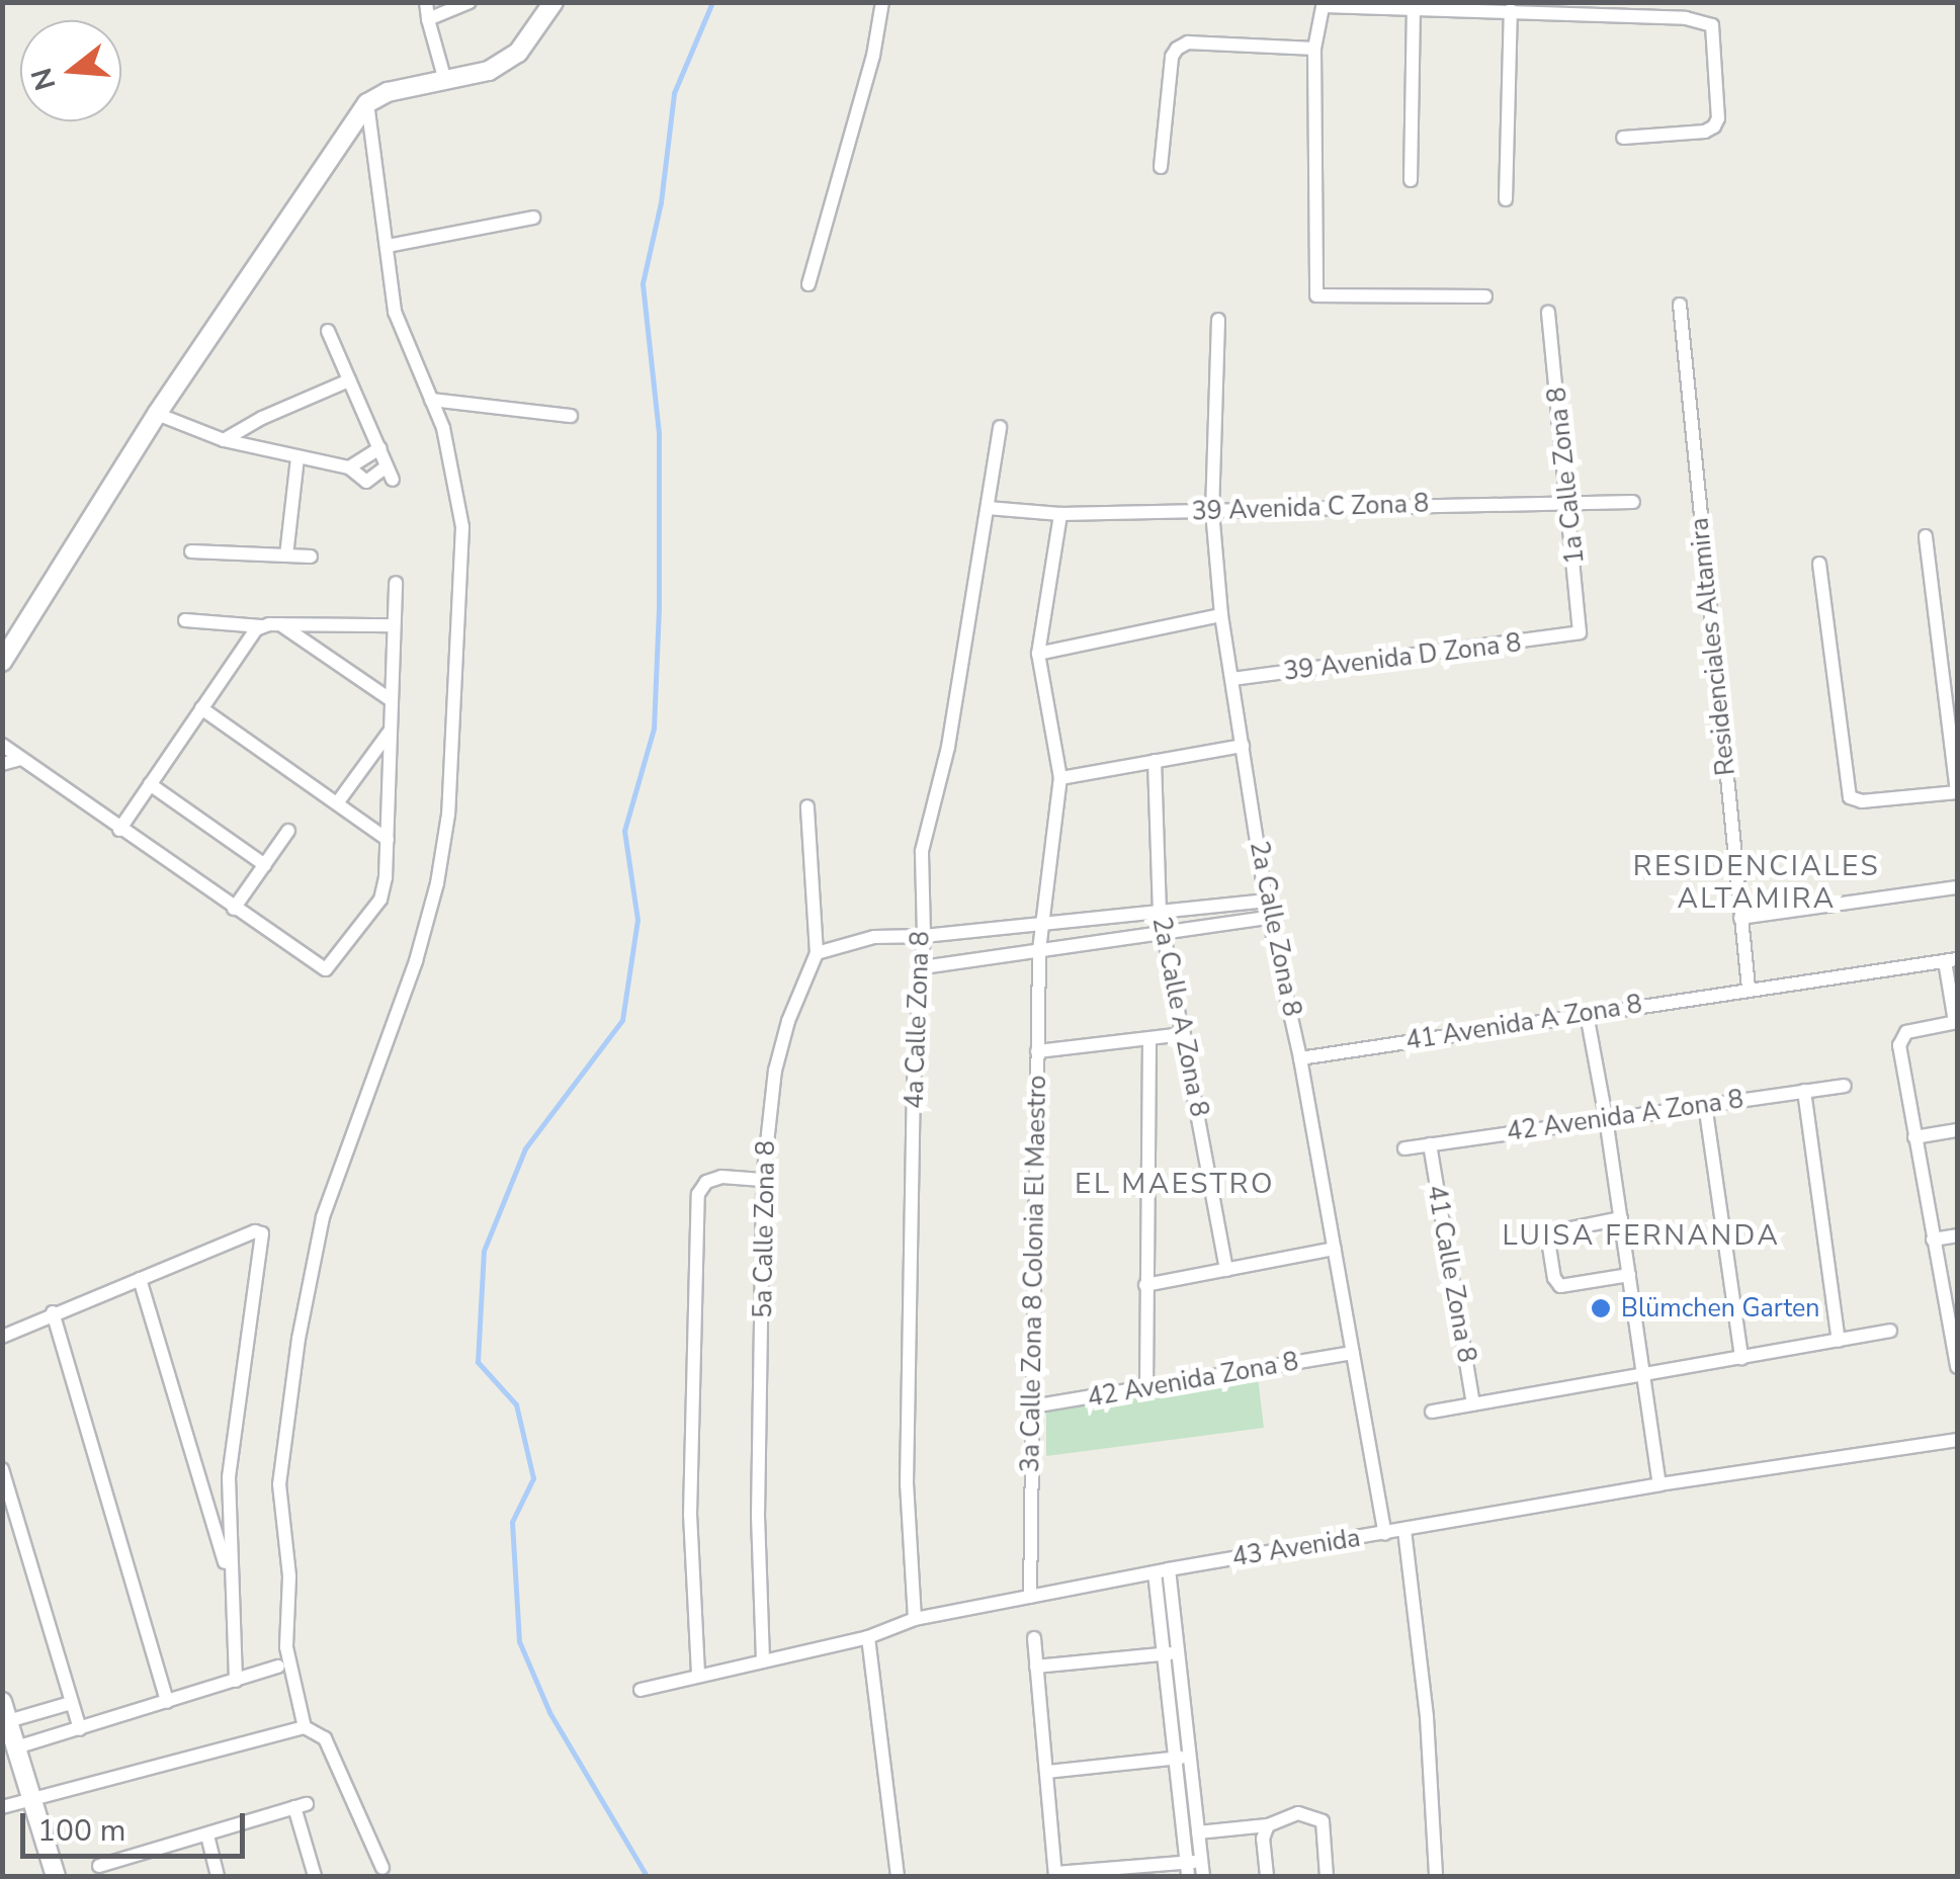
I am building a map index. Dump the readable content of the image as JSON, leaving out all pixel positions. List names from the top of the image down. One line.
{"streets":{"street":["1a Calle Zona 8","39 Avenida C Zona 8","Residenciales Altamira","39 Avenida D Zona 8","2a Calle Zona 8","2a Calle A Zona 8","4a Calle Zona 8","41 Avenida A Zona 8","42 Avenida A Zona 8","5a Calle Zona 8","3a Calle Zona 8 Colonia El Maestro","41 Calle Zona 8","42 Avenida Zona 8","43 Avenida"]},"crossings":[["1a Calle Zona 8","39 Avenida C Zona 8"],["1a Calle Zona 8","39 Avenida D Zona 8"],["39 Avenida C Zona 8","2a Calle Zona 8"],["39 Avenida C Zona 8","4a Calle Zona 8"],["39 Avenida C Zona 8","3a Calle Zona 8 Colonia El Maestro"],["Residenciales Altamira","41 Avenida A Zona 8"],["39 Avenida D Zona 8","2a Calle Zona 8"],["2a Calle Zona 8","41 Avenida A Zona 8"],["2a Calle Zona 8","42 Avenida Zona 8"],["2a Calle Zona 8","43 Avenida"],["4a Calle Zona 8","43 Avenida"],["42 Avenida A Zona 8","41 Calle Zona 8"],["5a Calle Zona 8","43 Avenida"],["3a Calle Zona 8 Colonia El Maestro","42 Avenida Zona 8"],["3a Calle Zona 8 Colonia El Maestro","43 Avenida"]],"districts":["RESIDENCIALES ALTAMIRA","EL MAESTRO","LUISA FERNANDA"],"places":["Blümchen Garten"],"scale_bar":"100 m","north":"left"}
